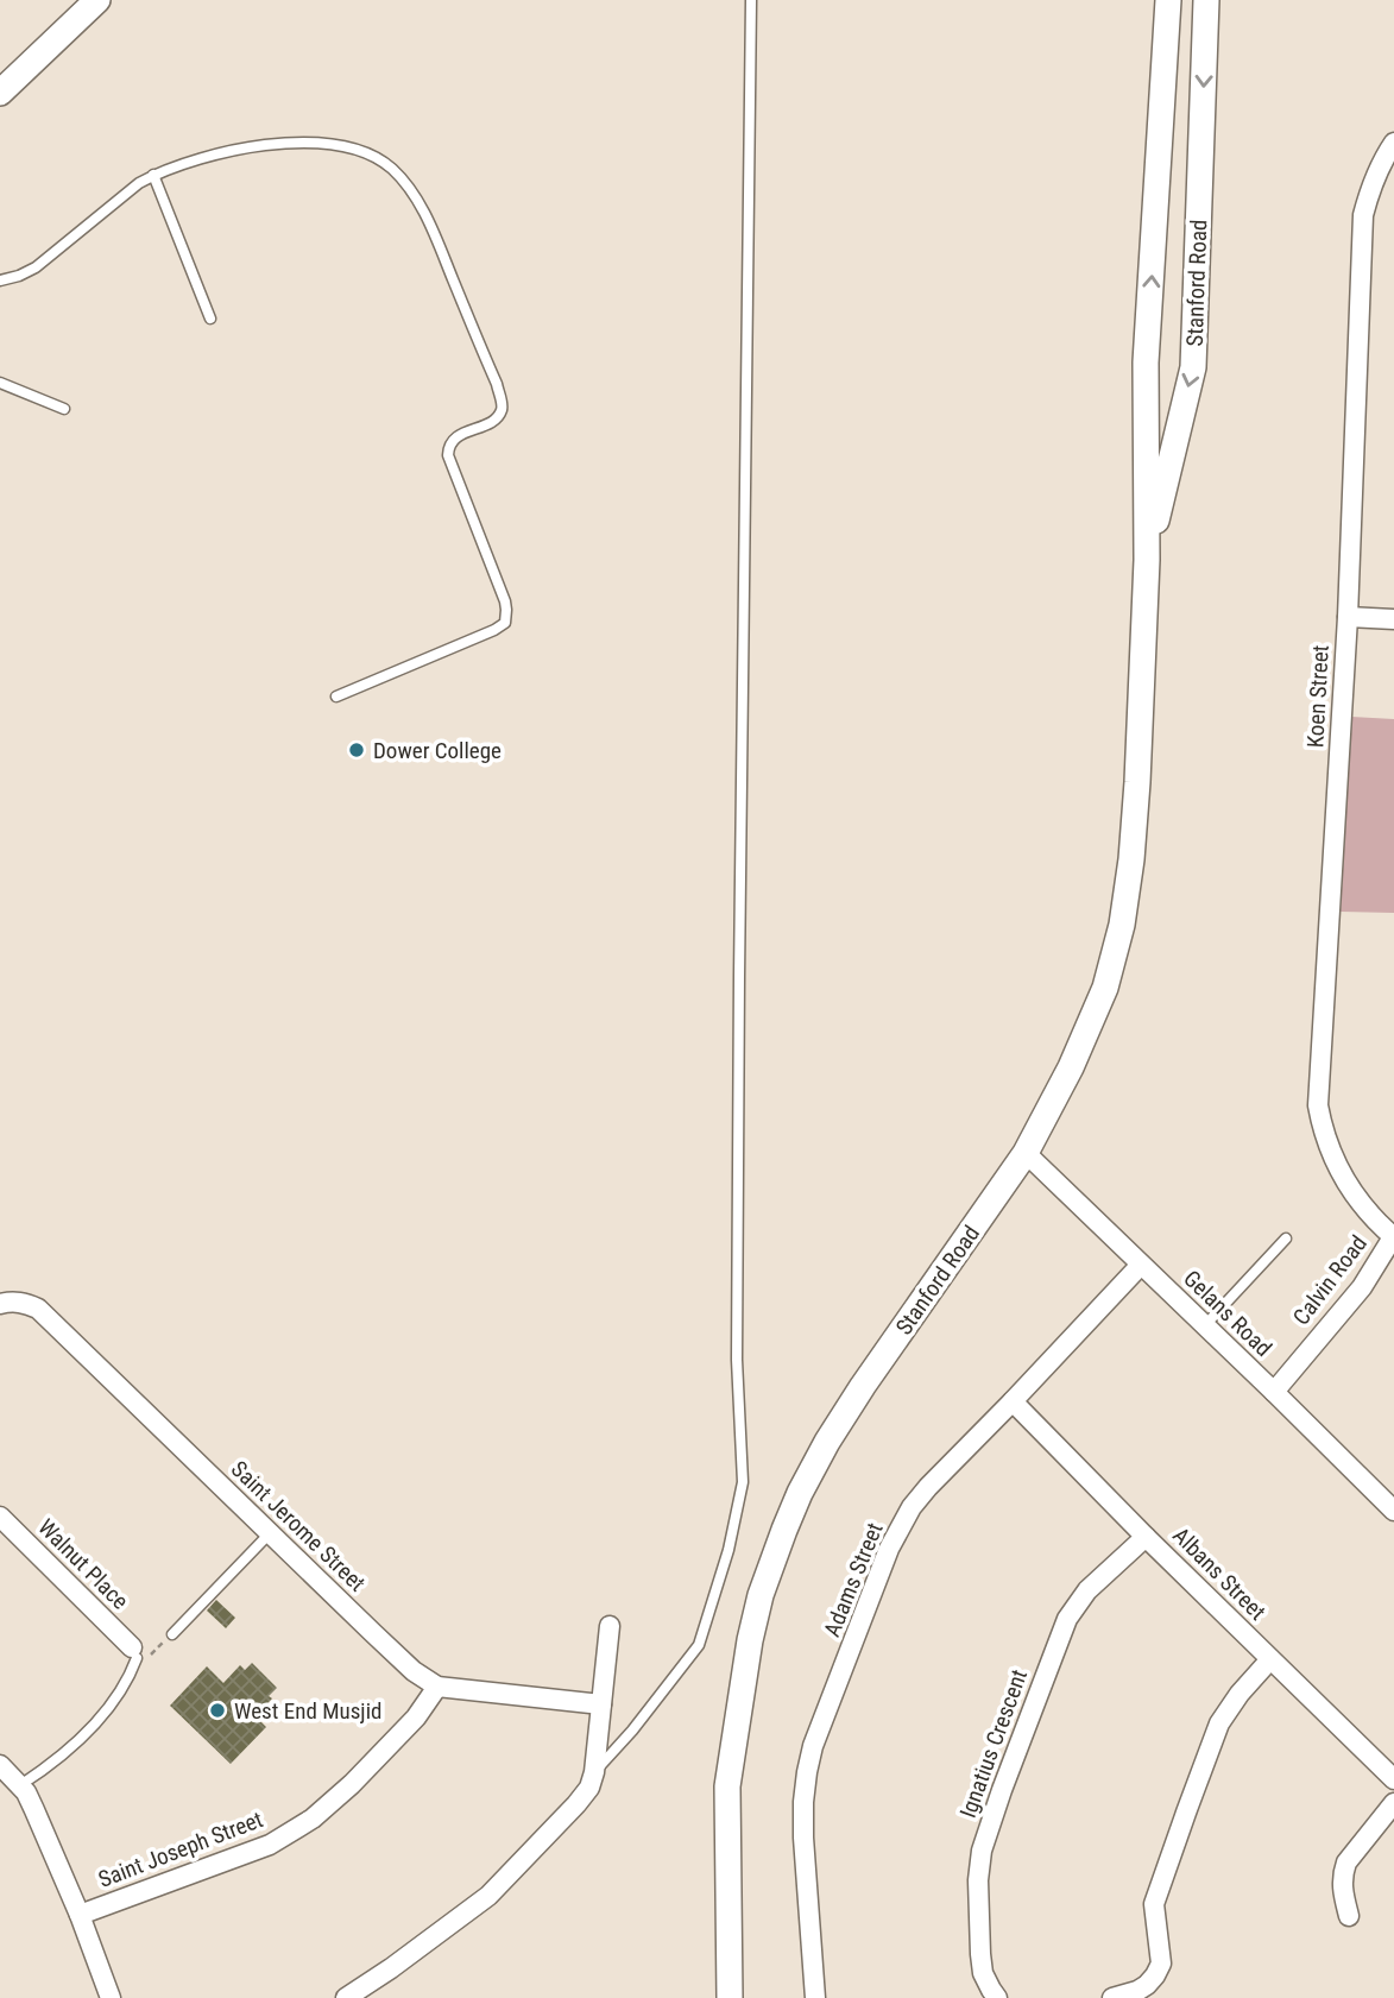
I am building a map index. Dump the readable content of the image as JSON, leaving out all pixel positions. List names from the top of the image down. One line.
{"streets":{"main road":["Stanford Road"],"street":["Koen Street","Calvin Road","Gelans Road","Saint Jerome Street","Walnut Place","Albans Street","Adams Street","Ignatius Crescent","Saint Joseph Street"]},"crossings":[["Stanford Road","Gelans Road"],["Koen Street","Calvin Road"],["Calvin Road","Gelans Road"],["Gelans Road","Adams Street"],["Saint Jerome Street","Saint Joseph Street"],["Albans Street","Adams Street"],["Albans Street","Ignatius Crescent"]],"places":["Dower College","West End Musjid"]}
